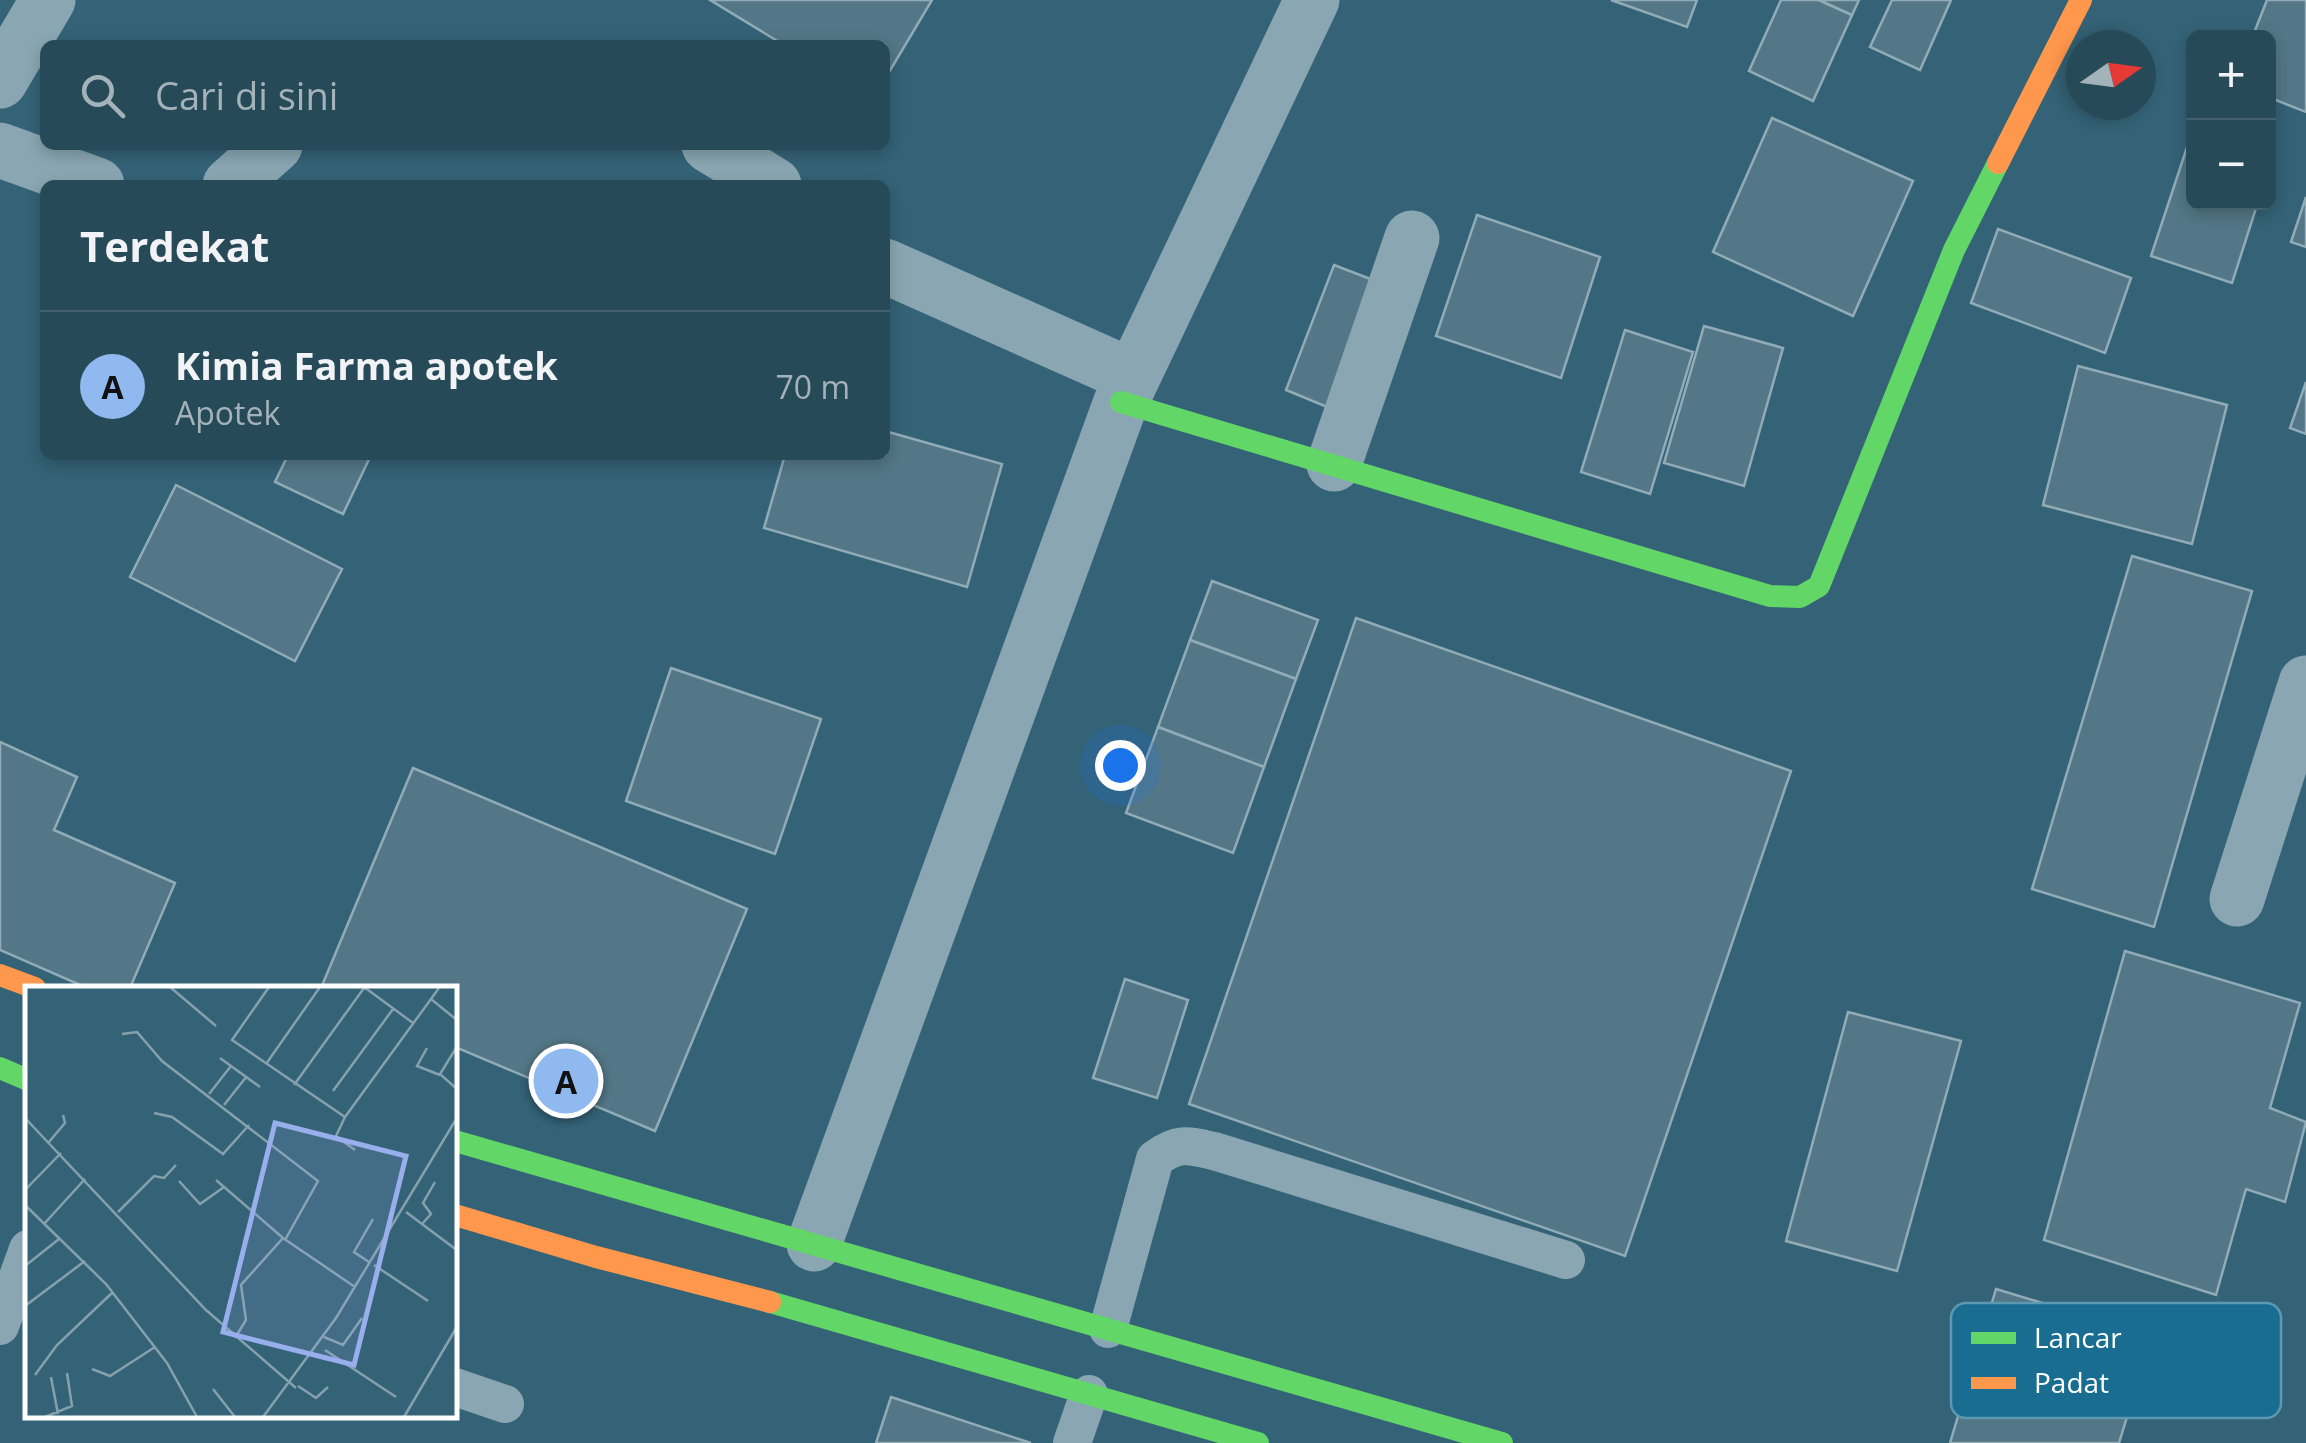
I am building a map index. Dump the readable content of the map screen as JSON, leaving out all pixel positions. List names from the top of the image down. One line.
{"legend":["Lancar","Padat"],"north":"right","page":{"map_buttons":["+","−"],"search":"Cari di sini","heading":"Terdekat","list":[{"mark":"A","name":"Kimia Farma apotek","note":"Apotek","value":"70 m"}],"pins":"A"}}
